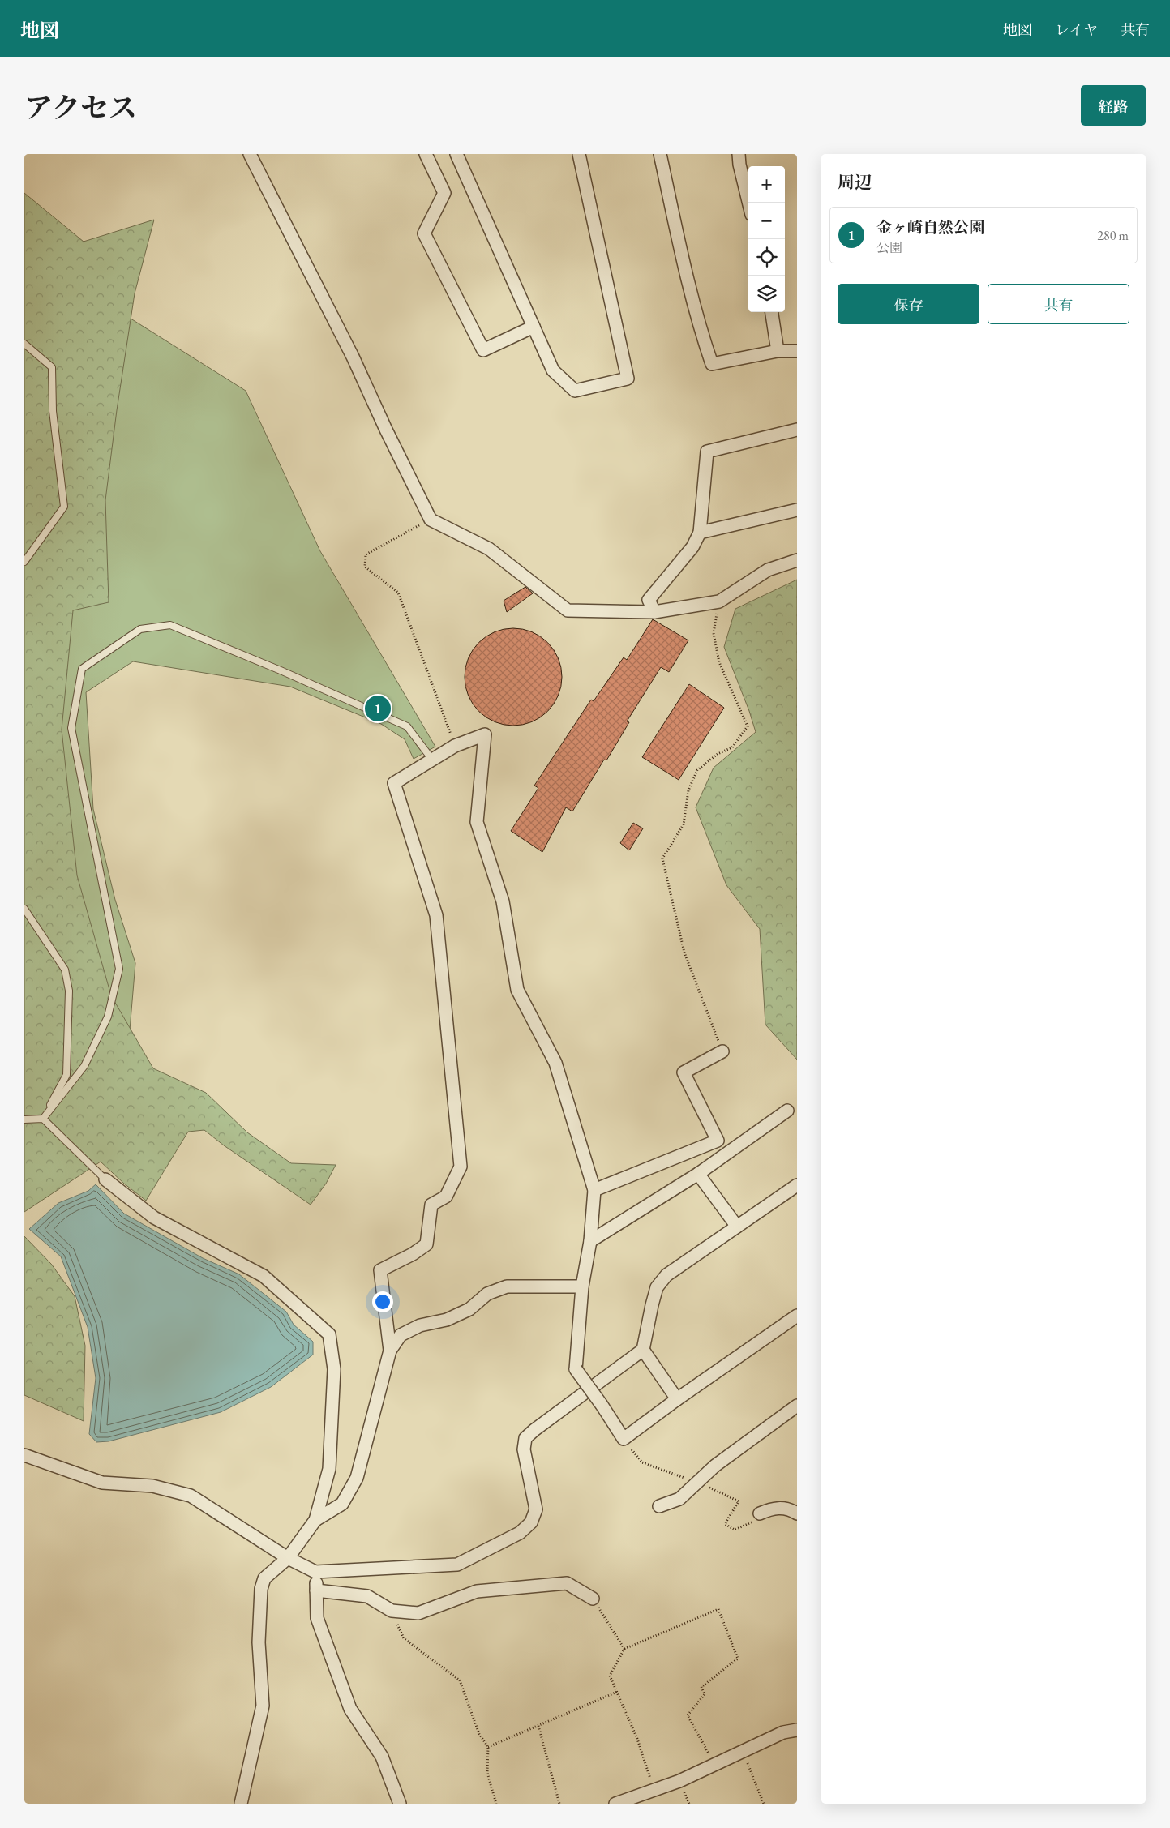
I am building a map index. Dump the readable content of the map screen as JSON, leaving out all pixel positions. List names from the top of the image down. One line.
{"page":{"header":"地図","nav":["地図","レイヤ","共有"],"title":"アクセス","buttons":["経路",["保存","共有"]],"heading":"周辺","map_buttons":["+","−"],"list":[{"mark":"1","name":"金ヶ崎自然公園","note":"公園","value":"280 m"}],"pins":"1"}}
